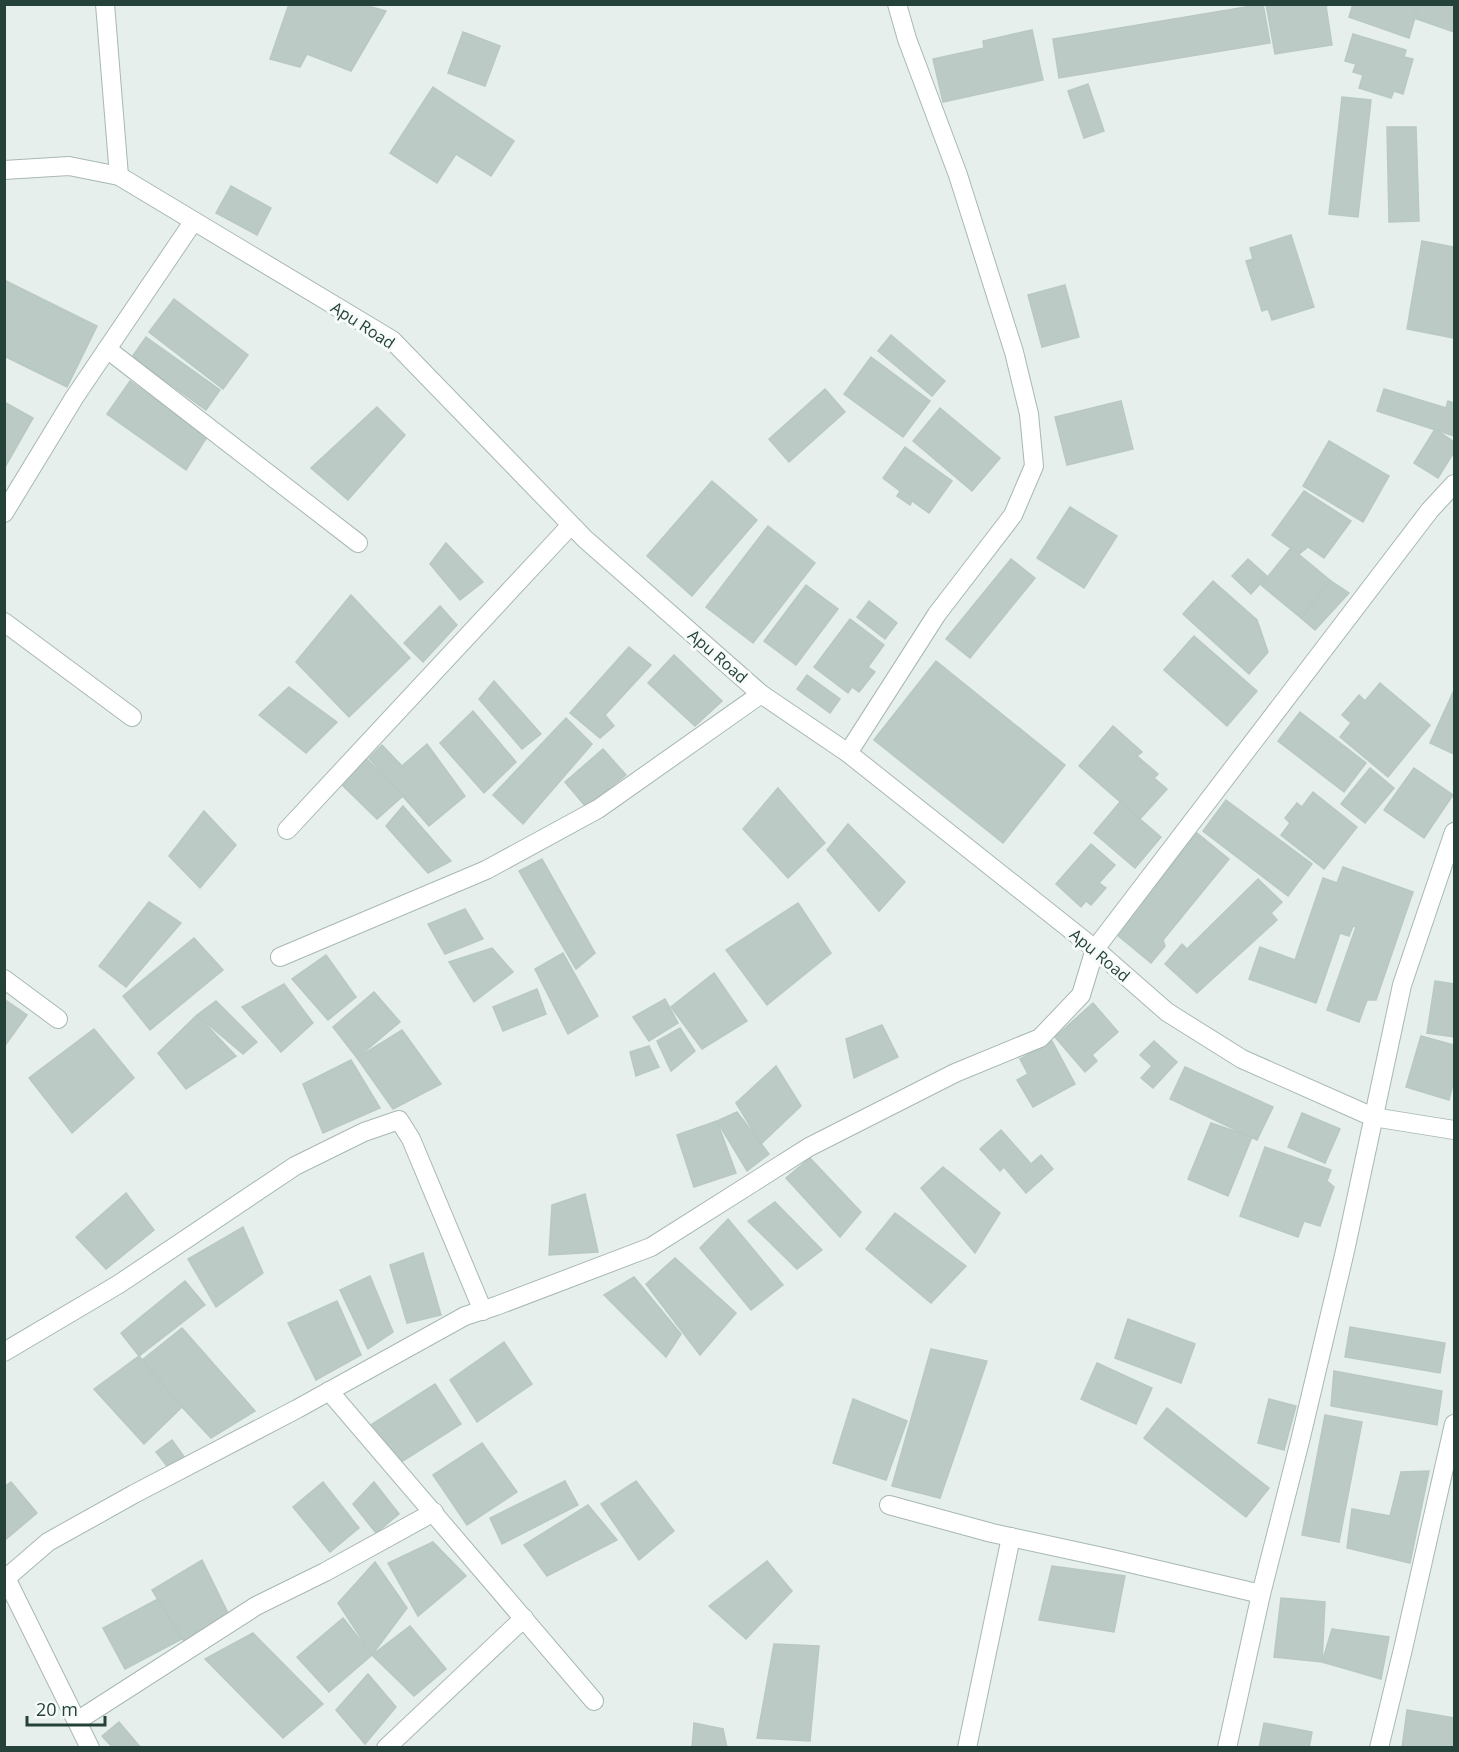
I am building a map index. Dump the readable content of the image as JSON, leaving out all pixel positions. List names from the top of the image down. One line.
{"streets":{"street":["Apu Road"]},"scale_bar":"20 m"}
